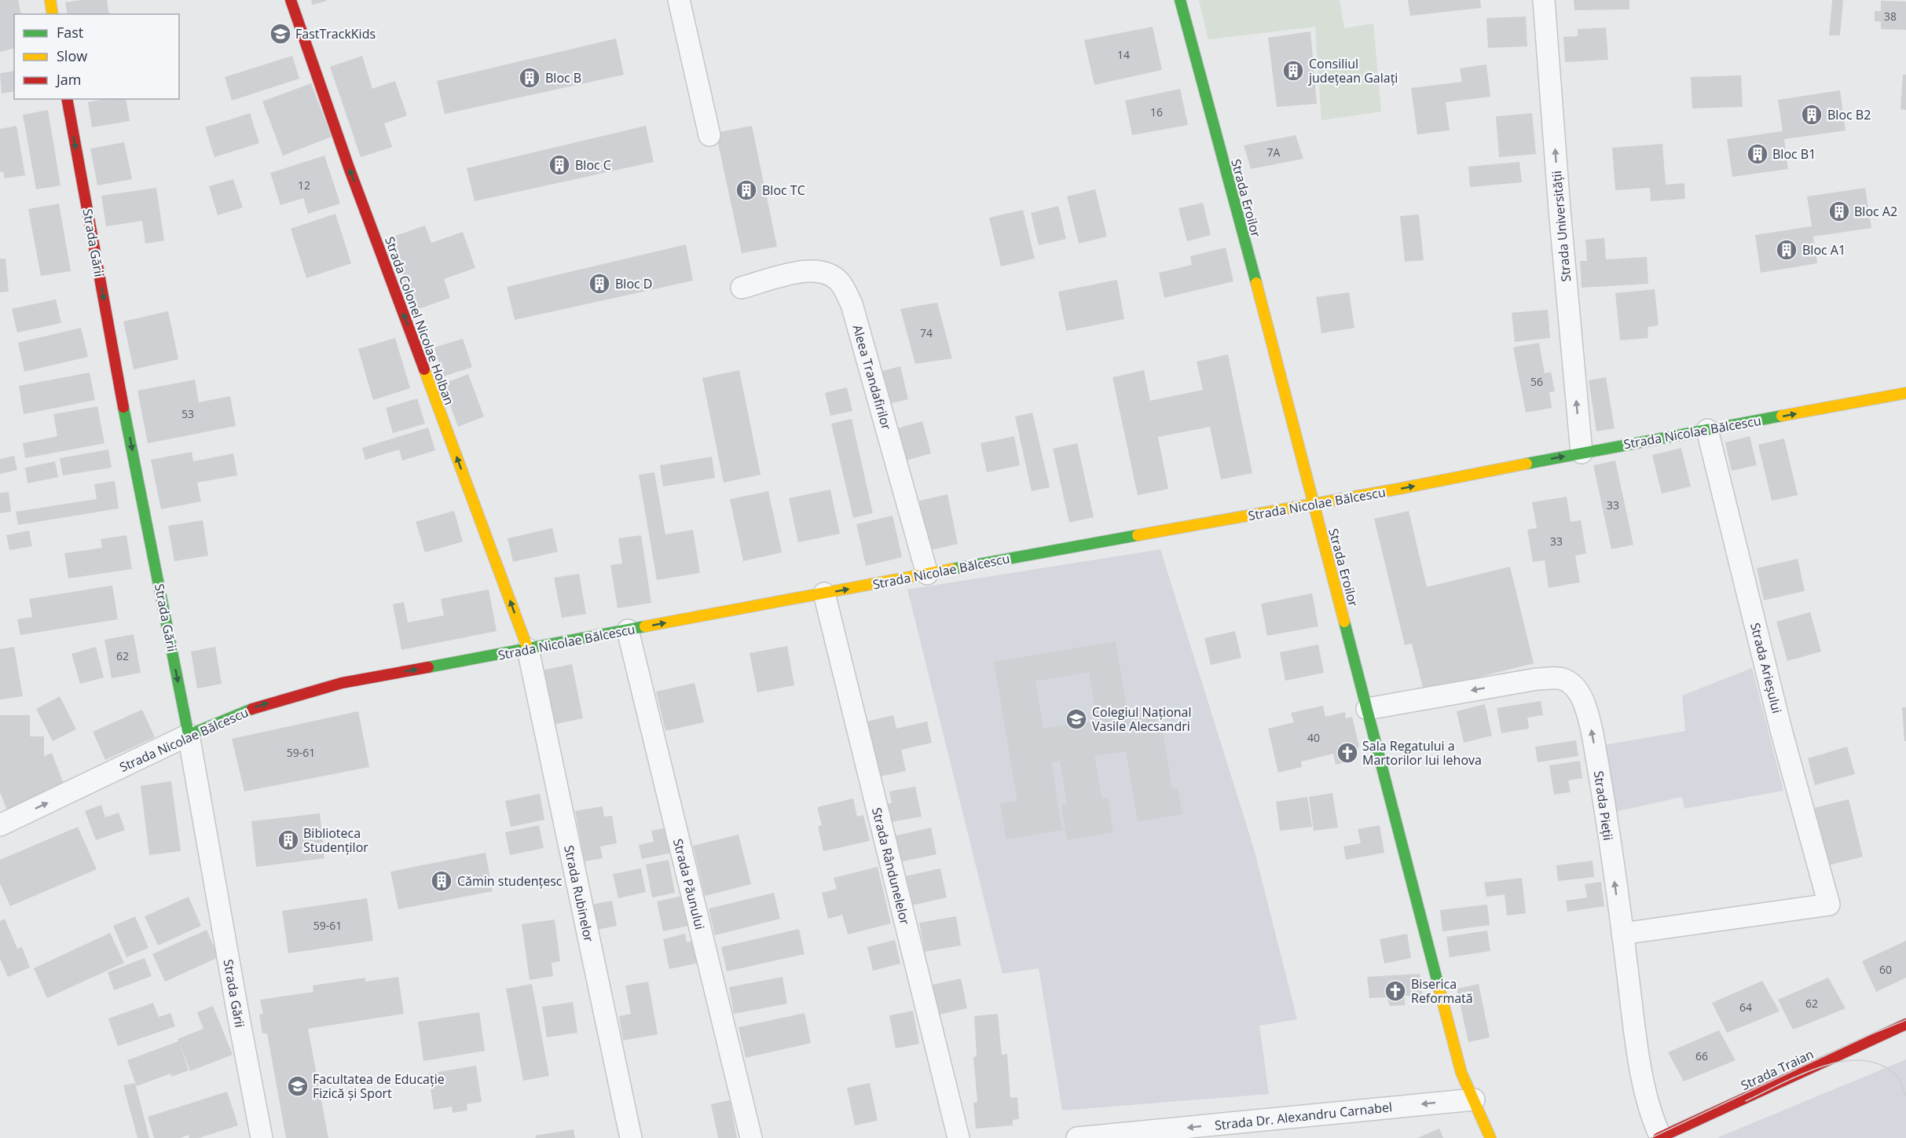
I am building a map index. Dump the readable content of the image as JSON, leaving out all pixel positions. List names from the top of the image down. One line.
{"streets":{"main road":["Strada Eroilor","Strada Gării","Strada Colonel Nicolae Holban","Strada Nicolae Bălcescu","Strada Traian"],"street":["Strada Universității","Aleea Trandafirilor","Strada Arieșului","Strada Pieții","Strada Rândunelelor","Strada Păunului","Strada Rubinelor","Strada Dr. Alexandru Carnabel"]},"crossings":[["Strada Eroilor","Strada Nicolae Bălcescu"],["Strada Eroilor","Strada Pieții"],["Strada Eroilor","Strada Dr. Alexandru Carnabel"],["Strada Universității","Strada Nicolae Bălcescu"],["Strada Gării","Strada Nicolae Bălcescu"],["Strada Colonel Nicolae Holban","Strada Nicolae Bălcescu"],["Strada Colonel Nicolae Holban","Strada Rubinelor"],["Aleea Trandafirilor","Strada Nicolae Bălcescu"],["Strada Nicolae Bălcescu","Strada Arieșului"],["Strada Nicolae Bălcescu","Strada Rândunelelor"],["Strada Nicolae Bălcescu","Strada Păunului"],["Strada Nicolae Bălcescu","Strada Rubinelor"],["Strada Arieșului","Strada Pieții"],["Strada Pieții","Strada Traian"]],"one_way":["Strada Universității","Strada Gării","Strada Colonel Nicolae Holban","Strada Nicolae Bălcescu","Strada Dr. Alexandru Carnabel"],"places":{"school or university":["FastTrackKids","Colegiul Național Vasile Alecsandri","Facultatea de Educație Fizică și Sport"],"building":["Consiliul județean Galați","Bloc B","Bloc B2","Bloc B1","Bloc C","Bloc TC","Bloc A2","Bloc A1","Bloc D","Biblioteca Studenților","Cămin studențesc"],"church":["Sala Regatului a Martorilor lui Iehova","Biserica Reformată"]},"house_numbers":["38","14","16","7A","12","74","56","53","33","33","62","40","59-61","59-61","60","62","64","66"],"legend":["Fast","Slow","Jam"]}
